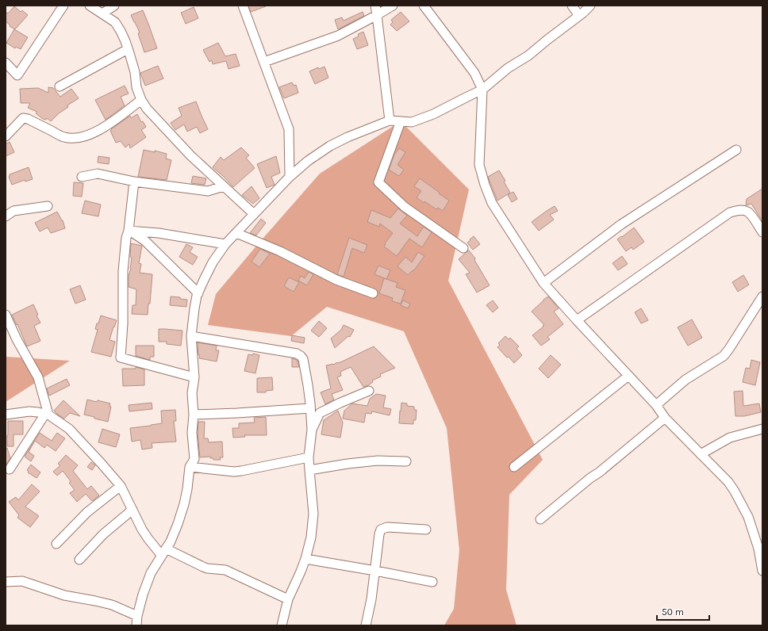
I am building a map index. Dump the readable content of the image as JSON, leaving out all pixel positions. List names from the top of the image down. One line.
{"scale_bar":"50 m"}
